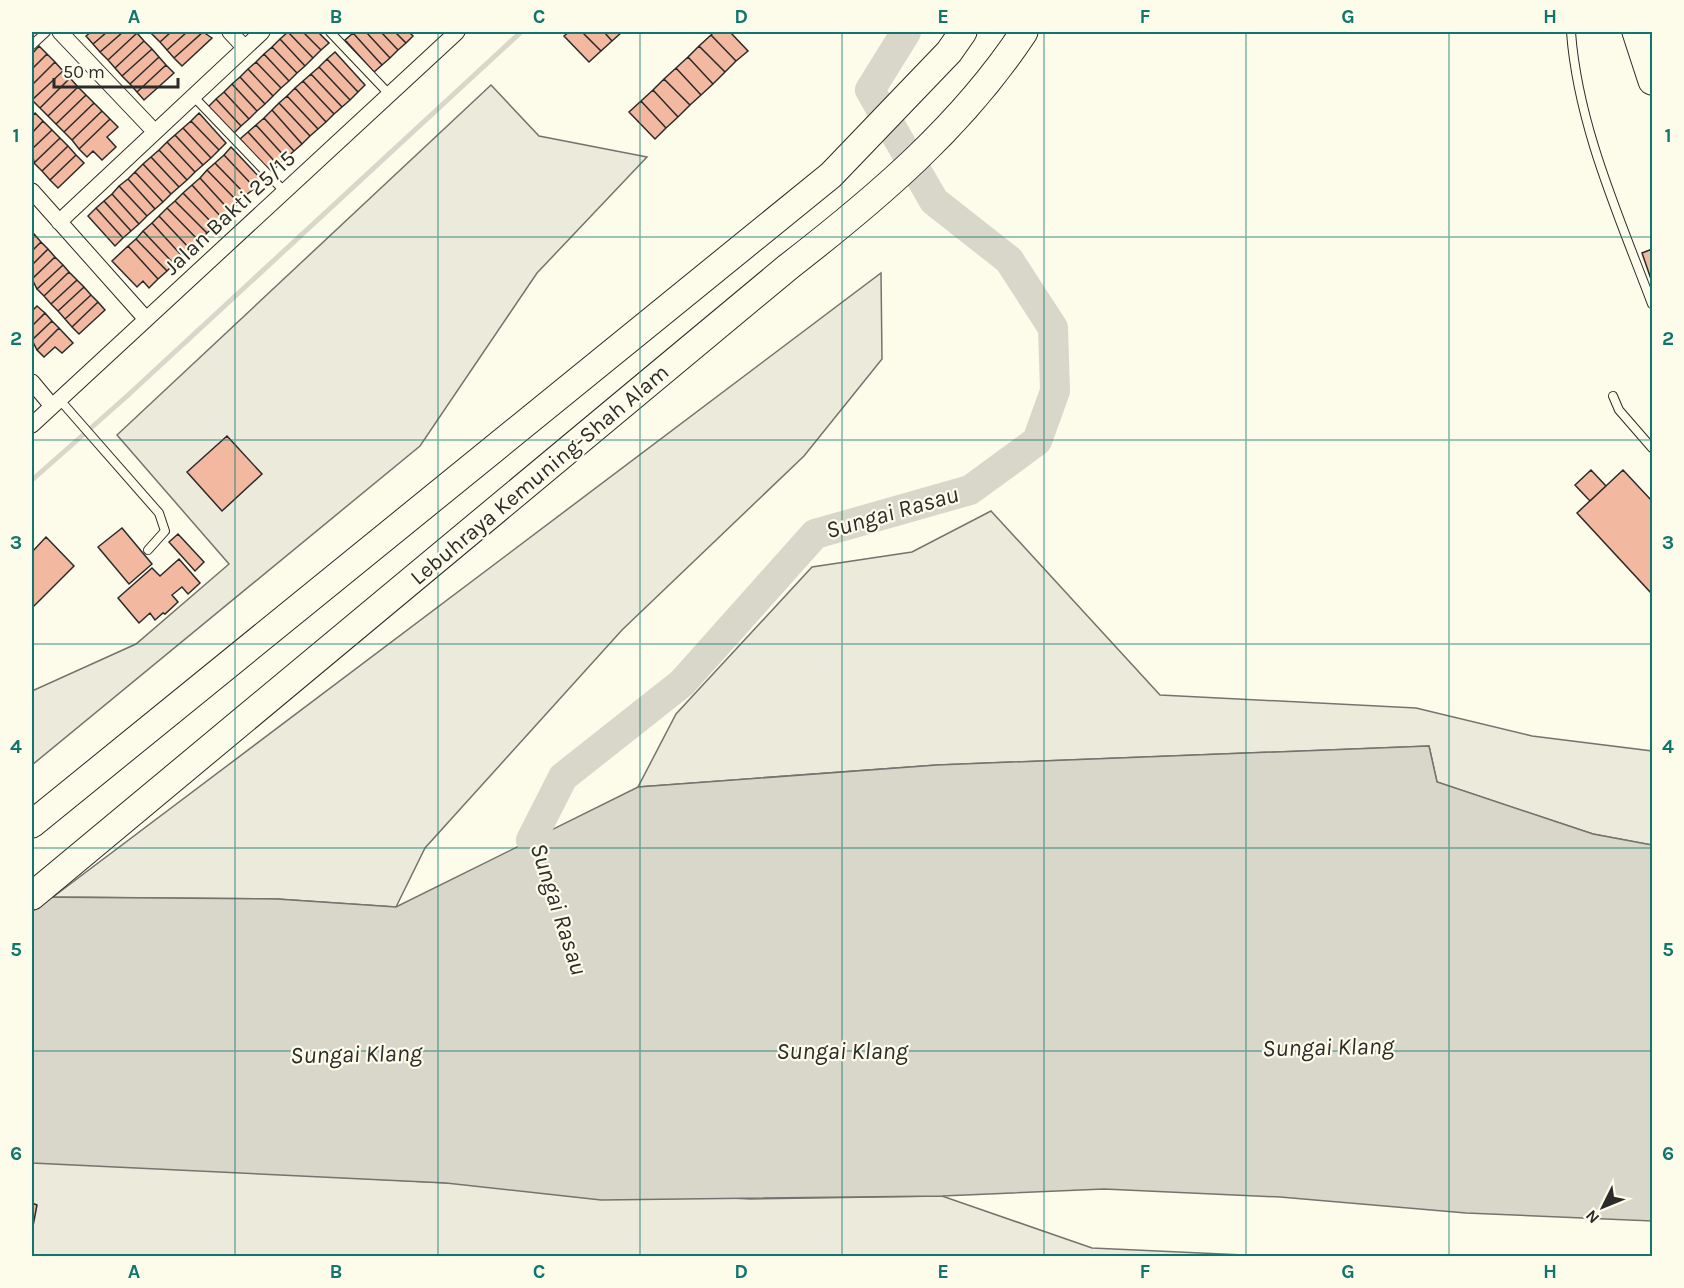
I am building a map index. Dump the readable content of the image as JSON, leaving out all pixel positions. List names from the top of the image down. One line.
{"streets":{"highway":["Lebuhraya Kemuning-Shah Alam"],"street":["Jalan Bakti 25/15"]},"water":["Sungai Rasau","Sungai Klang"],"scale_bar":"50 m","north":"bottom left","grid":{"columns":["A","B","C","D","E","F","G","H"],"rows":["1","2","3","4","5","6"]}}
